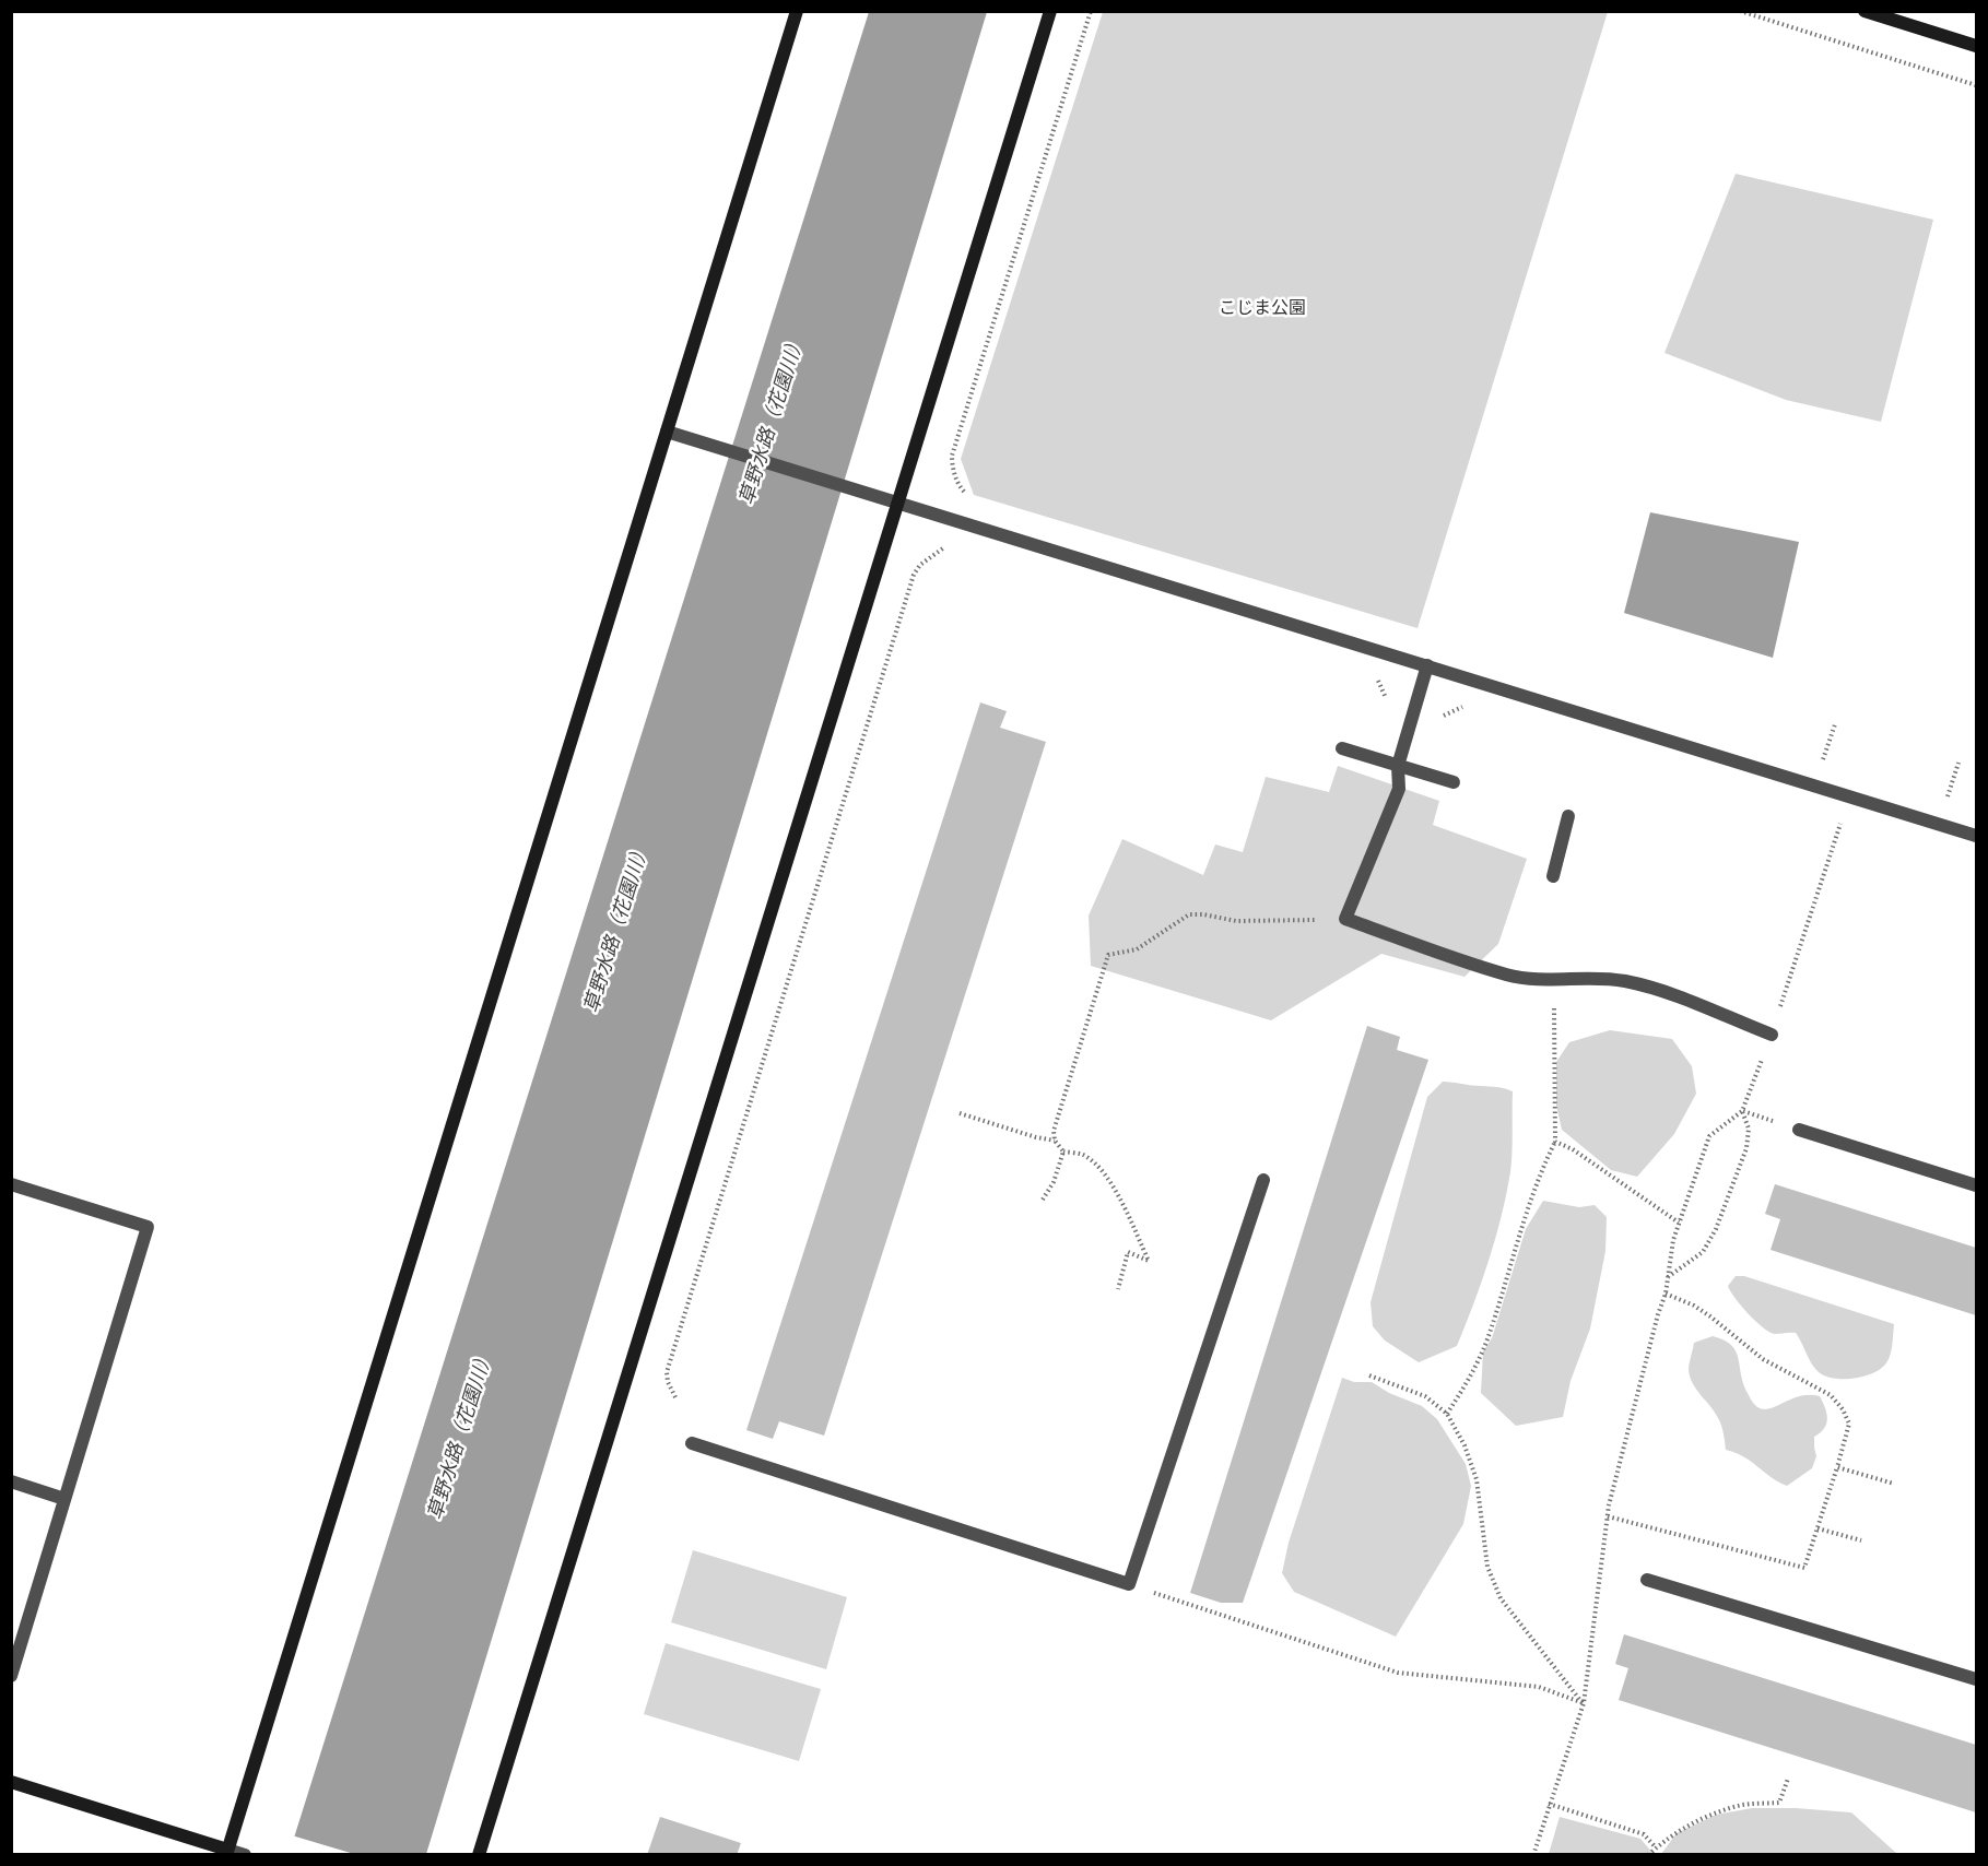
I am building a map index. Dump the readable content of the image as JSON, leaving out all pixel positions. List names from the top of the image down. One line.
{"water":["草野水路（花園川）"],"parks":["こじま公園"]}
